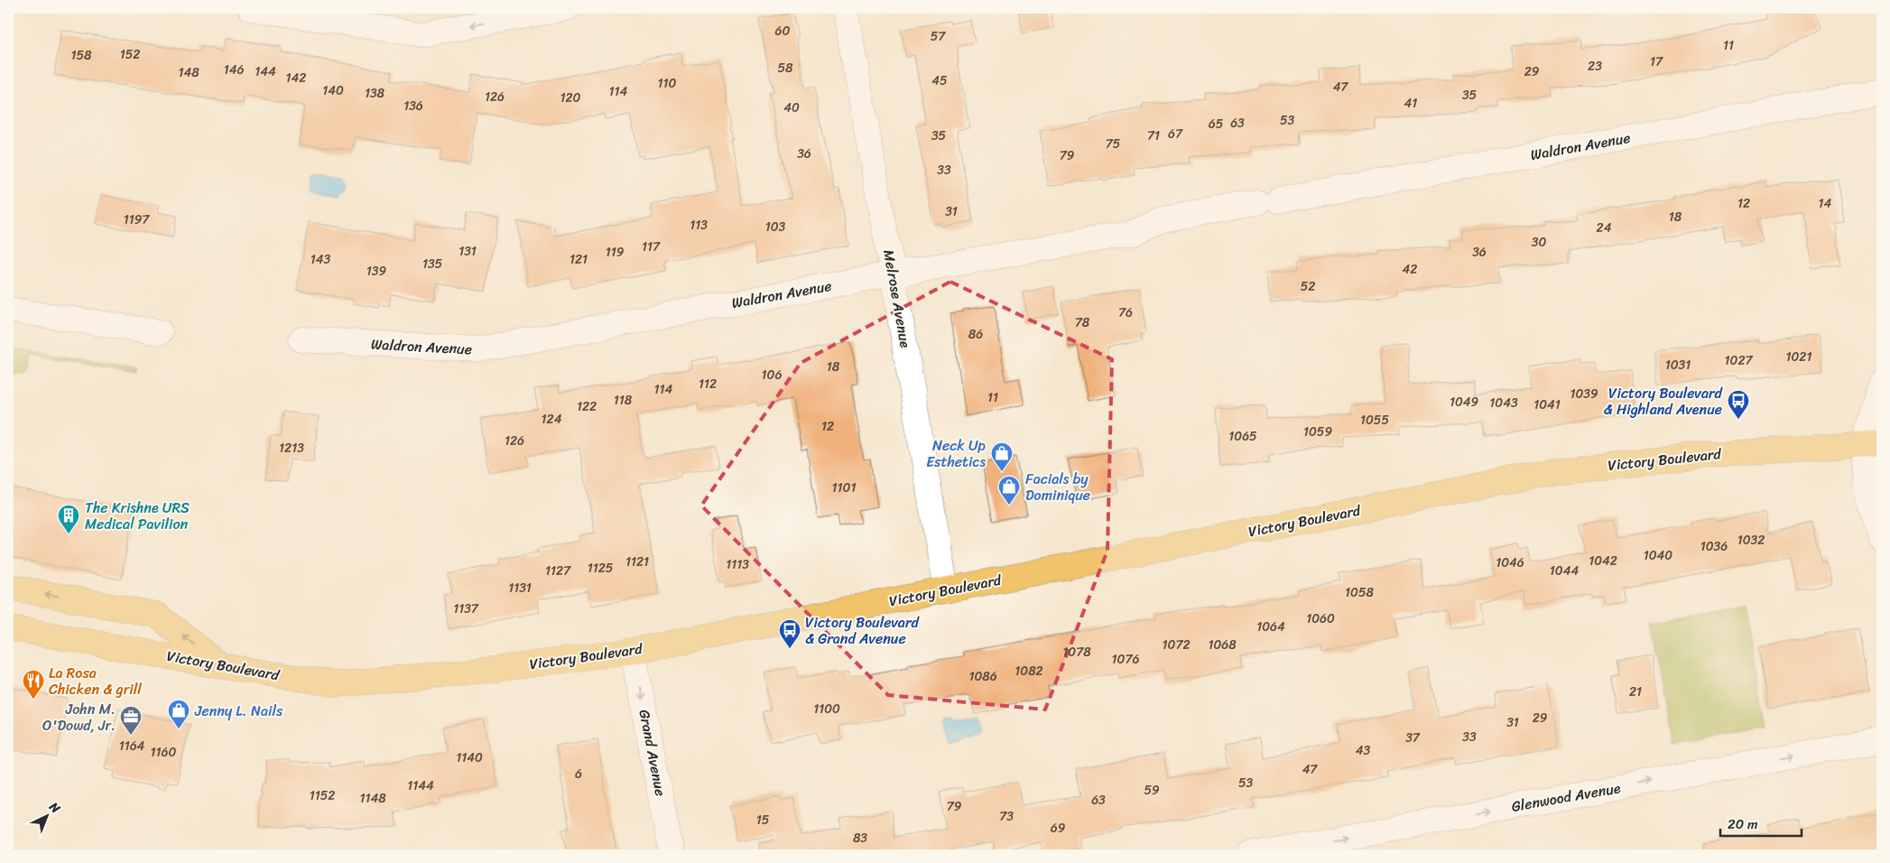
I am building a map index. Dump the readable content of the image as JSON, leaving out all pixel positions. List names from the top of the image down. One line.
{"streets":{"main road":["Victory Boulevard"],"street":["Waldron Avenue","Melrose Avenue","Grand Avenue","Glenwood Avenue"]},"crossings":[["Waldron Avenue","Melrose Avenue"],["Melrose Avenue","Victory Boulevard"],["Victory Boulevard","Grand Avenue"]],"one_way":["Grand Avenue","Glenwood Avenue"],"places":{"bus stop":["Victory Boulevard & Highland Avenue","Victory Boulevard & Grand Avenue"],"shop":["Neck Up Esthetics","Facials by Dominique","Jenny L. Nails"],"building":["The Krishne URS Medical Pavilion"],"restaurant":["La Rosa Chicken & grill"],"office":["John M. O'Dowd, Jr."]},"house_numbers":["60","57","11","152","158","17","23","58","146","144","29","148","142","45","110","47","140","114","138","35","126","120","41","136","40","53","63","65","67","35","71","75","36","79","33","12","14","31","18","1197","113","103","24","30","117","131","119","36","143","121","135","42","139","52","76","78","86","1021","1027","1031","18","106","112","114","1039","11","118","1049","1043","1041","122","124","1055","12","1059","1065","126","1213","1101","1032","1036","1040","1042","1121","1046","1113","1125","1127","1044","1131","1058","1137","1060","1064","1072","1068","1078","1076","1082","1086","21","1100","29","31","33","37","1164","43","1160","1140","47","6","53","1144","59","1152","1148","63","79","73","15","69","83"],"scale_bar":"20 m","north":"top right"}
